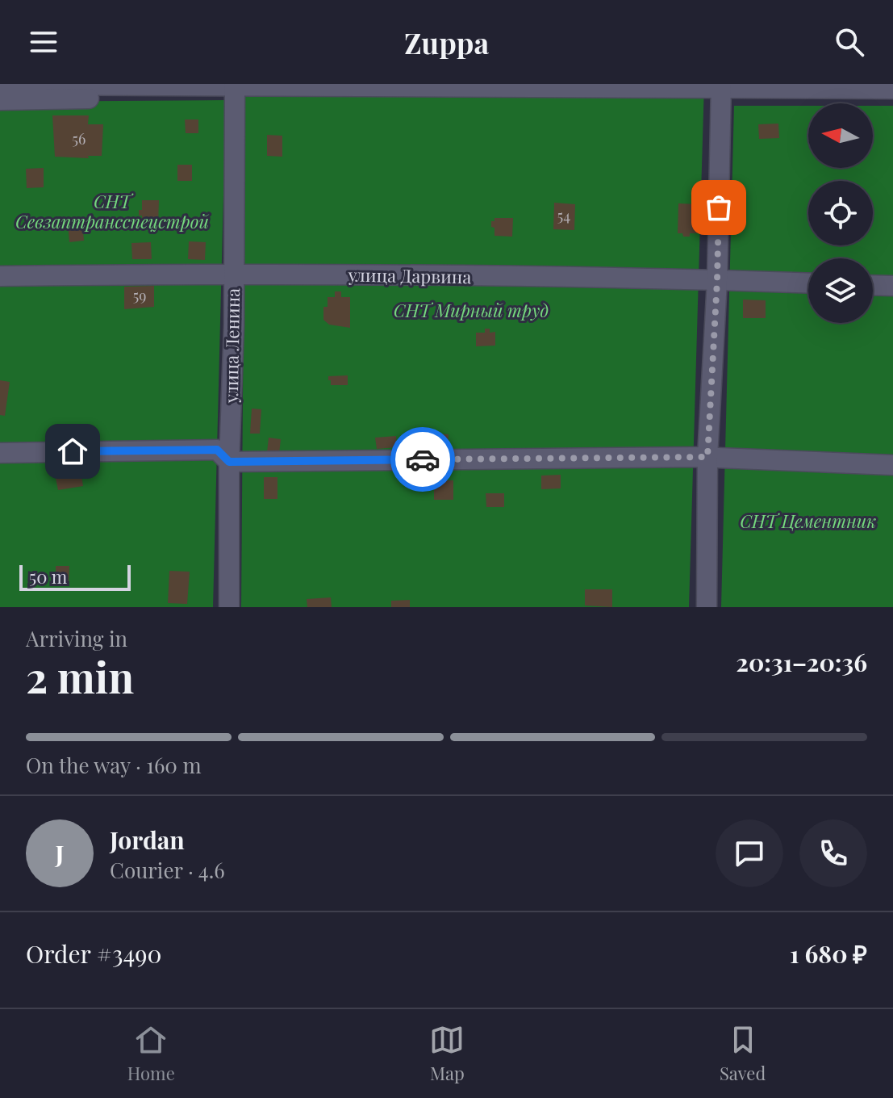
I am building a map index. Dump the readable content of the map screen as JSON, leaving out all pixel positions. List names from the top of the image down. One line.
{"streets":{"street":["улица Дарвина","улица Ленина"]},"crossings":[["улица Дарвина","улица Ленина"]],"parks":["СНТ Севзаптрансспецстрой","СНТ Мирный труд","СНТ Цементник"],"house_numbers":["56","54","59"],"scale_bar":"50 m","north":"left","page":{"header":"Zuppa","scale":"50 m","heading":["2 min","Arriving in","20:31–20:36"],"panel":["Jordan","Courier · 4.6","Order #3490","1 680 ₽"],"bar":"On the way · 160 m","round":"J","tabs":["Home","Map","Saved"]}}
